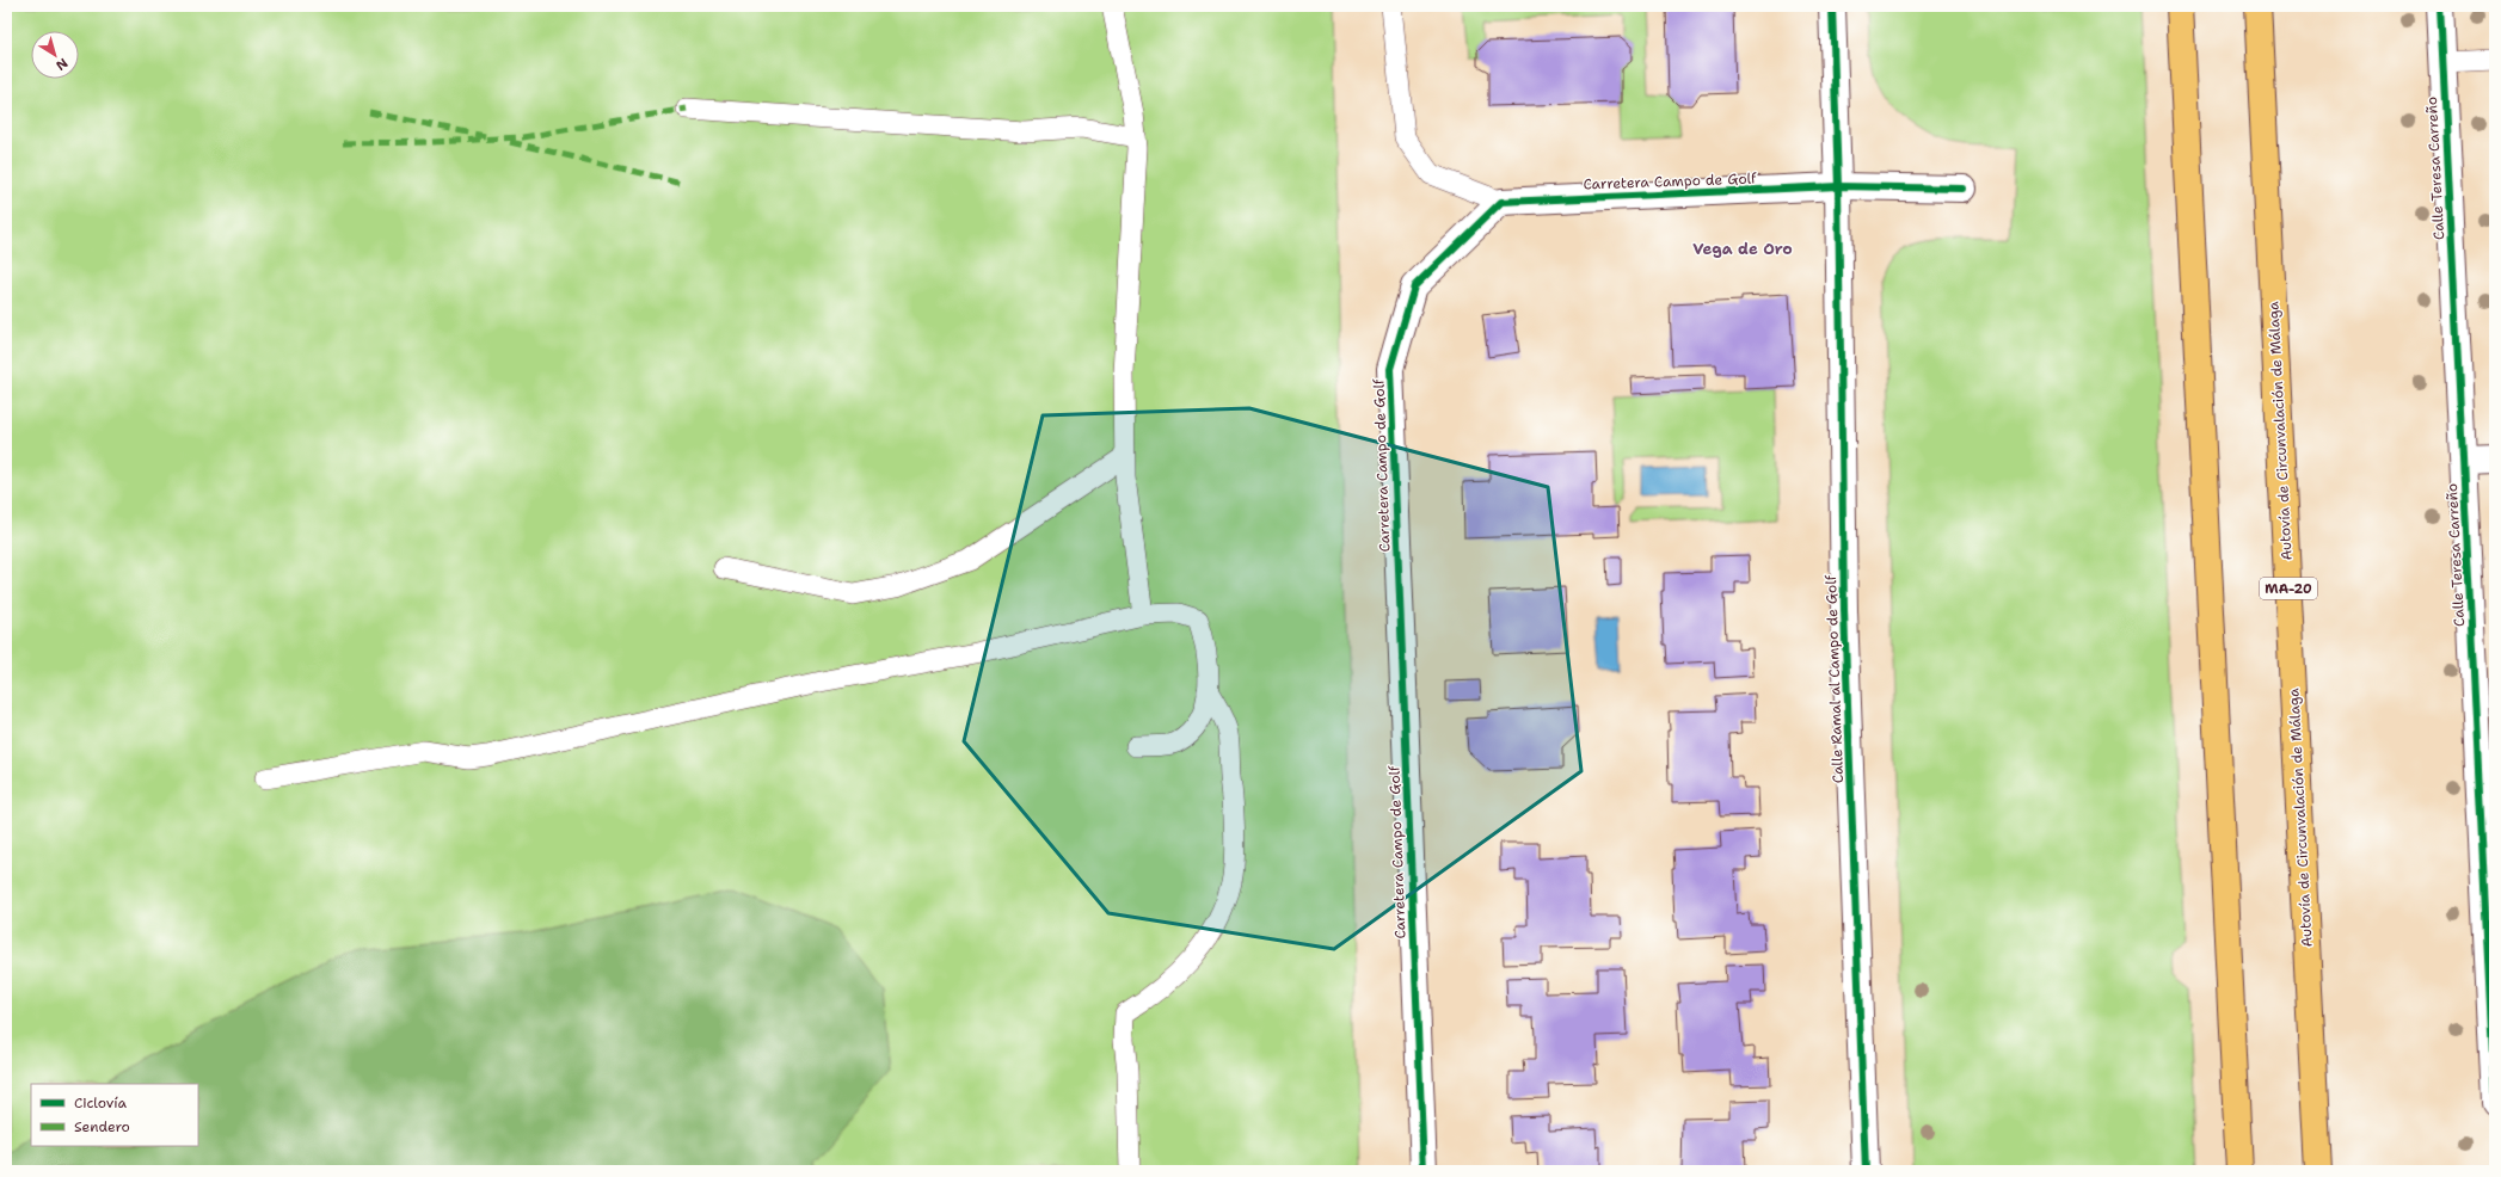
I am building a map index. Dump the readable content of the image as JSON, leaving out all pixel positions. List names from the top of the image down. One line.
{"streets":{"highway":["Autovía de Circunvalación de Málaga","MA-20"],"street":["Calle Teresa Carreño","Carretera Campo de Golf","Calle Ramal al Campo de Golf"]},"crossings":[["Carretera Campo de Golf","Calle Ramal al Campo de Golf"]],"districts":["Vega de Oro"],"legend":["Ciclovía","Sendero"],"north":"bottom right"}
